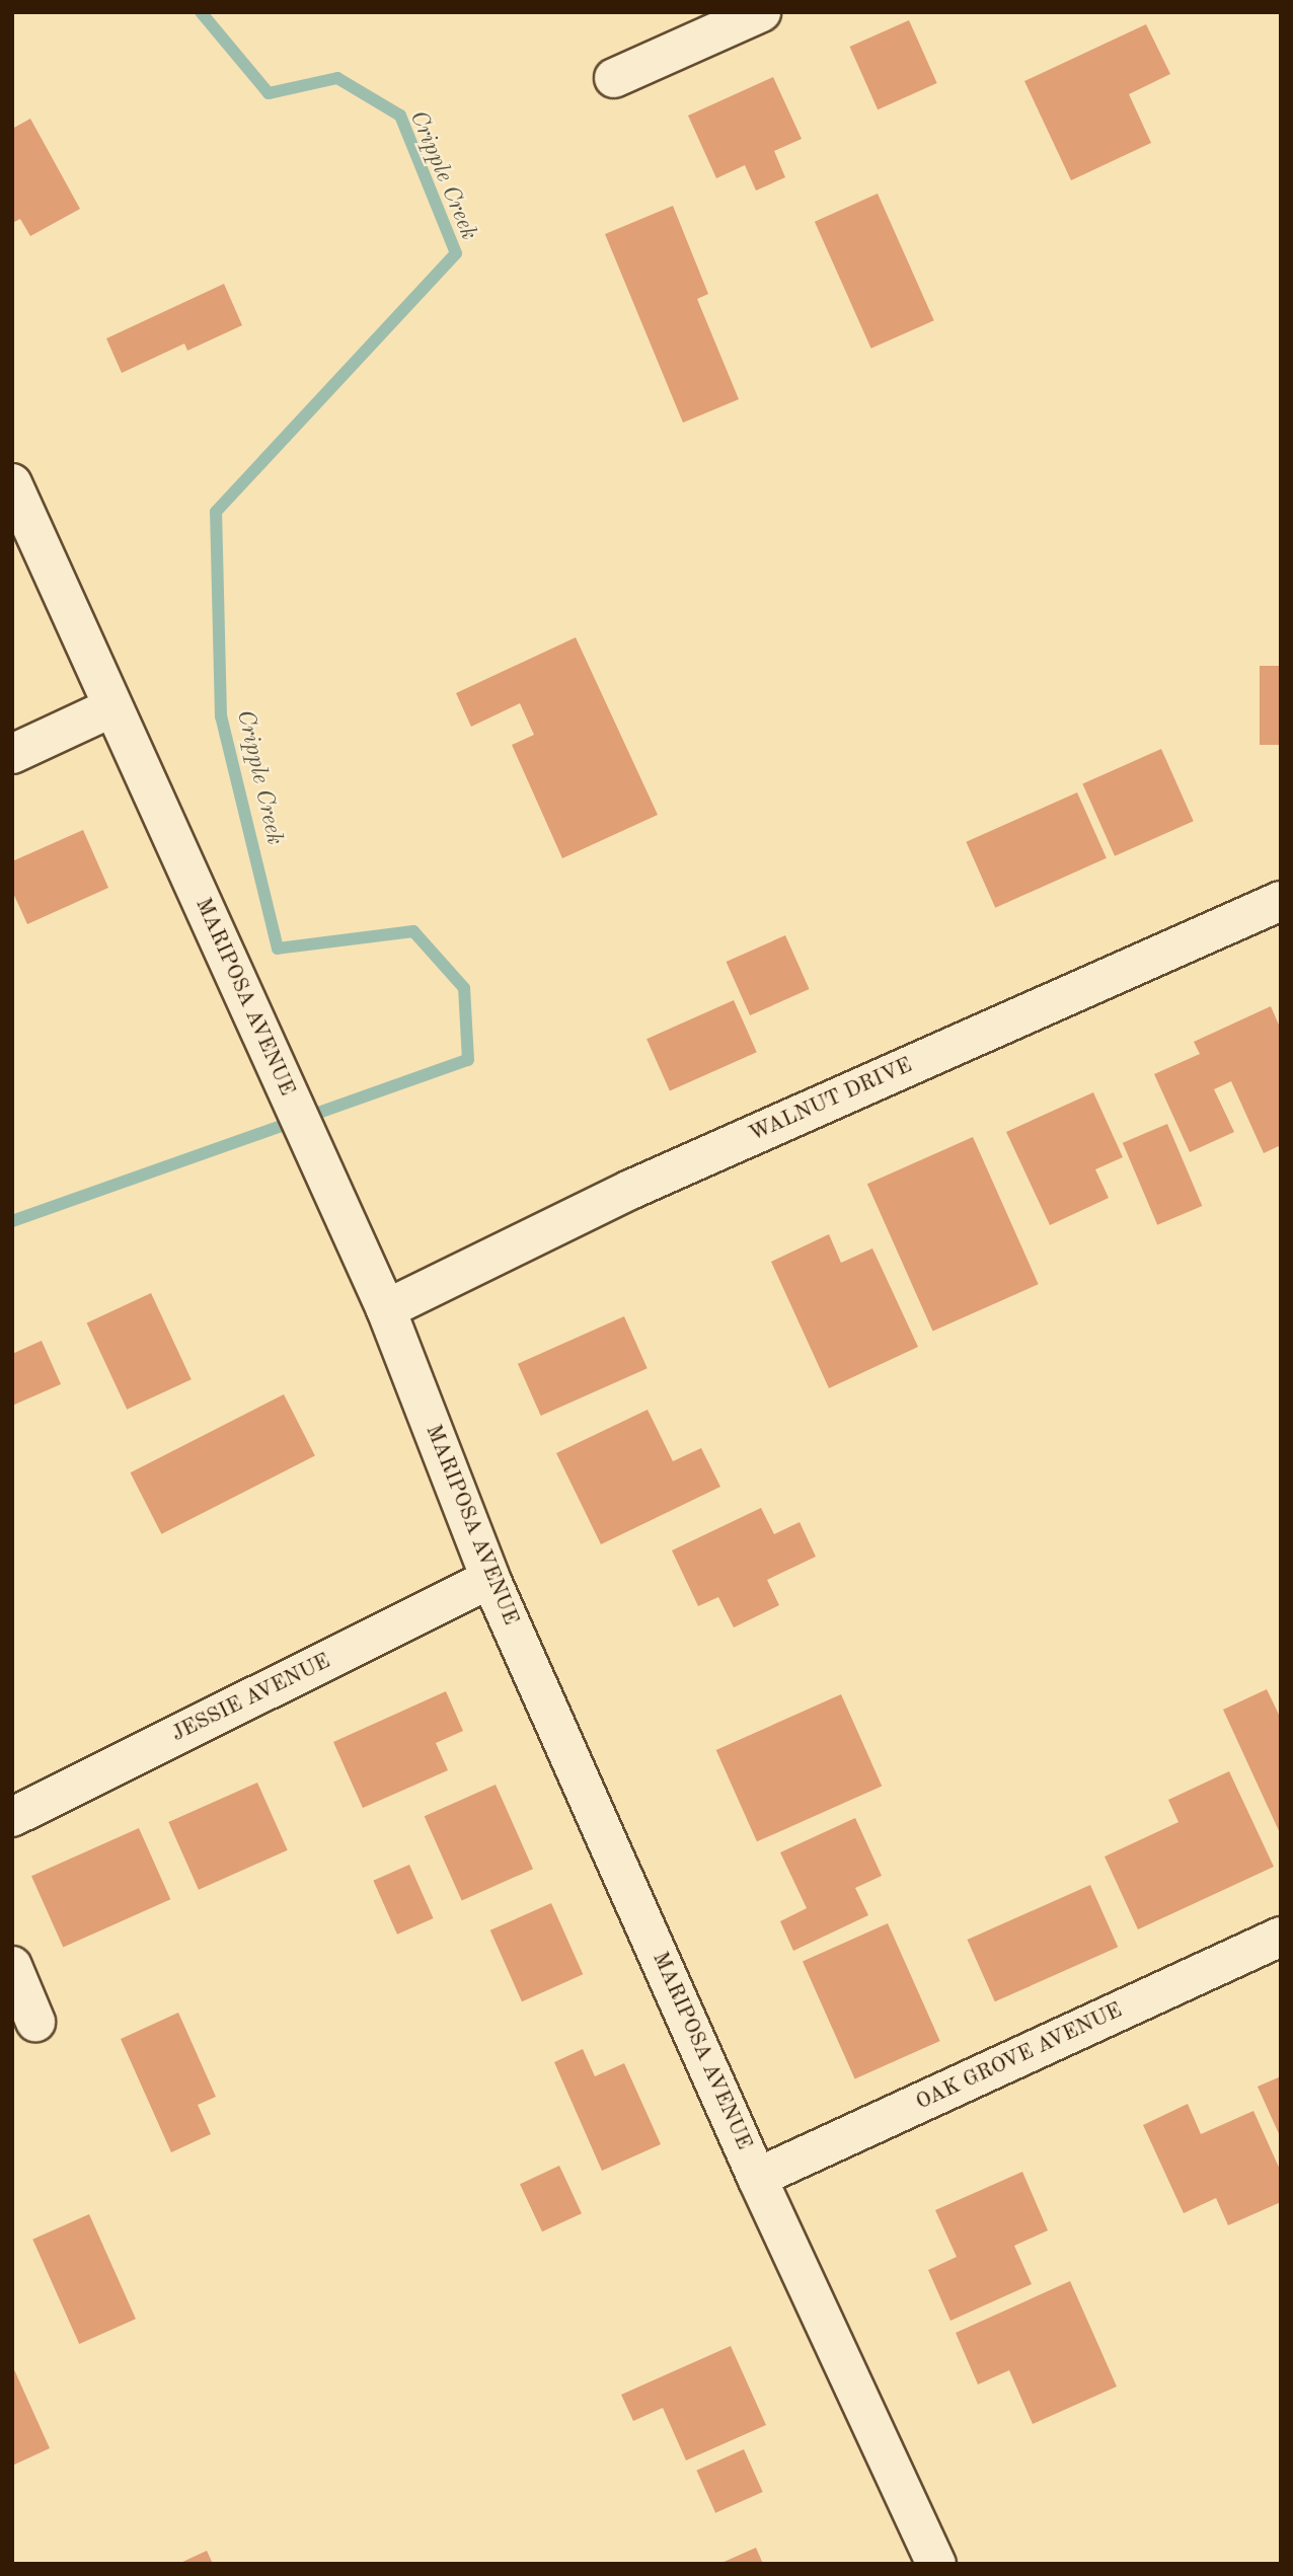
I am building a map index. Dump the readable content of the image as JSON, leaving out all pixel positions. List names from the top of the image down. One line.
{"streets":{"street":["MARIPOSA AVENUE","WALNUT DRIVE","JESSIE AVENUE","OAK GROVE AVENUE"]},"crossings":[["MARIPOSA AVENUE","WALNUT DRIVE"],["MARIPOSA AVENUE","JESSIE AVENUE"],["MARIPOSA AVENUE","OAK GROVE AVENUE"]],"water":["Cripple Creek"]}
